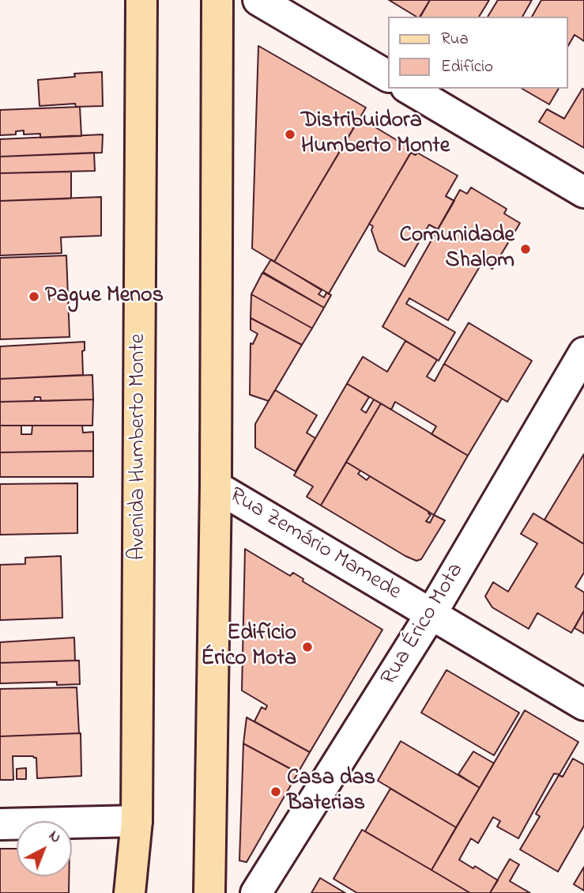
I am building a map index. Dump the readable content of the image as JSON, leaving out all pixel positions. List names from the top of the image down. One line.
{"streets":{"main road":["Avenida Humberto Monte"],"street":["Rua Zemário Mamede","Rua Érico Mota"]},"crossings":[["Rua Zemário Mamede","Rua Érico Mota"]],"places":["Distribuidora Humberto Monte","Comunidade Shalom","Pague Menos","Edifício Érico Mota","Casa das Baterias"],"legend":["Rua","Edifício"],"north":"top right"}
